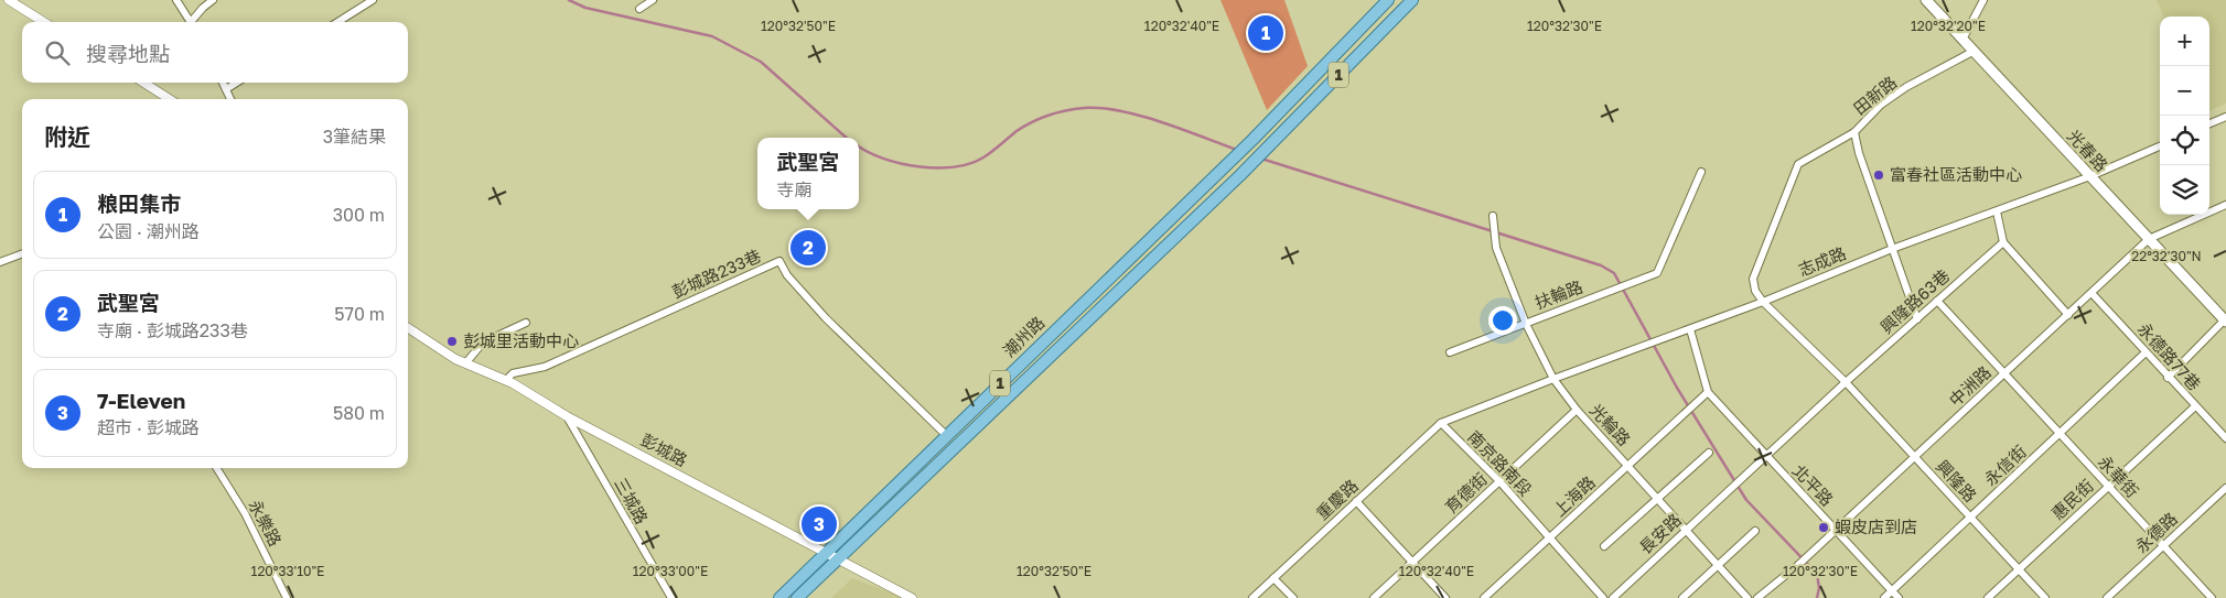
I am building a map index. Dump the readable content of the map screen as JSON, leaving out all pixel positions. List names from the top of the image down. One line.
{"streets":{"main road":["1","光春路","潮州路"],"street":["田新路","志成路","彭城路233巷","扶輪路","興隆路63巷","永德路77巷","中洲路","光輪路","彭城路","南京路南段","永信街","永華街","興隆路","北平路","育德街","上海路","重慶路","惠民街","三城路","永樂路","永德路","長安路"]},"crossings":[["田新路","光春路"],["田新路","志成路"],["田新路","興隆路"],["光春路","志成路"],["光春路","中洲路"],["志成路","光輪路"],["志成路","興隆路"],["志成路","北平路"],["彭城路233巷","潮州路"],["彭城路233巷","彭城路"],["扶輪路","光輪路"],["興隆路63巷","永華街"],["興隆路63巷","興隆路"],["潮州路","彭城路"],["永德路77巷","中洲路"],["永德路77巷","永信街"],["永德路77巷","惠民街"],["中洲路","永華街"],["中洲路","興隆路"],["中洲路","北平路"],["光輪路","育德街"],["光輪路","上海路"],["光輪路","長安路"],["彭城路","三城路"],["南京路南段","育德街"],["南京路南段","上海路"],["南京路南段","重慶路"],["永信街","永華街"],["永信街","興隆路"],["永信街","北平路"],["永華街","惠民街"],["永華街","永德路"],["興隆路","惠民街"],["北平路","上海路"],["北平路","長安路"]],"places":["富春社區活動中心","彭城里活動中心","蝦皮店到店"],"page":{"pins":["1","2","3"],"map_buttons":["+","−"],"search":"搜尋地點","heading":["附近","3筆結果"],"popup":["武聖宮","寺廟"],"list":[{"mark":"1","name":"粮田集市","note":"公園 · 潮州路","value":"300 m"},{"mark":"2","name":"武聖宮","note":"寺廟 · 彭城路233巷","value":"570 m"},{"mark":"3","name":"7-Eleven","note":"超市 · 彭城路","value":"580 m"}]},"coordinates":["120°32'50\"E","120°32'40\"E","120°32'30\"E","120°32'20\"E","22°32'30\"N","120°33'10\"E","120°33'00\"E"]}
